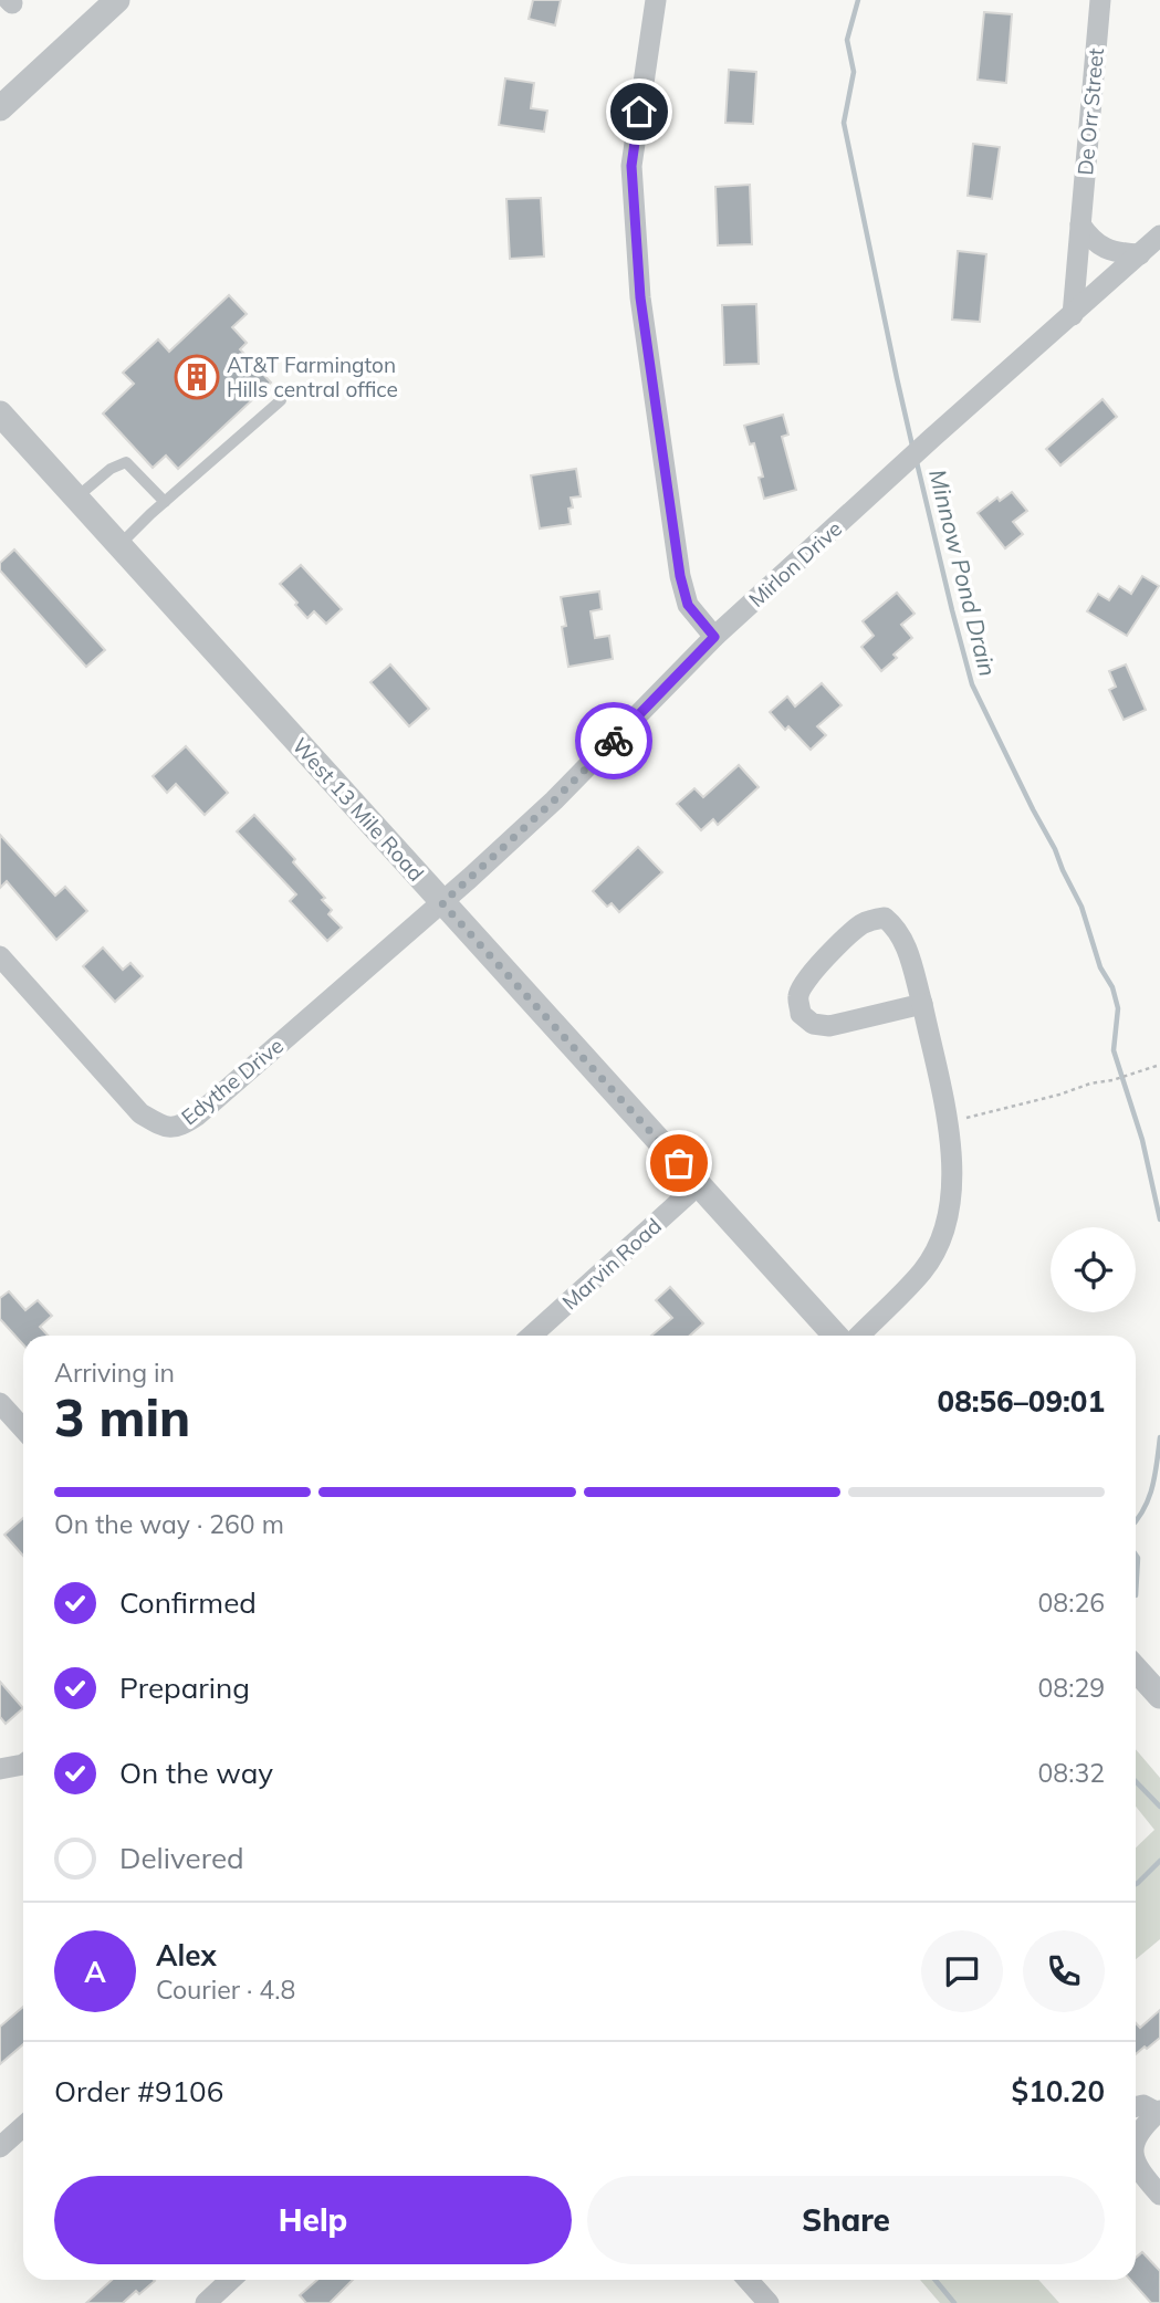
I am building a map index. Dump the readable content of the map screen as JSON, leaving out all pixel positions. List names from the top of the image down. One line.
{"streets":{"street":["De Orr Street","Mirlon Drive","West 13 Mile Road","Edythe Drive","Marvin Road"]},"crossings":[["De Orr Street","Mirlon Drive"],["Mirlon Drive","West 13 Mile Road"],["Mirlon Drive","Edythe Drive"],["West 13 Mile Road","Edythe Drive"],["West 13 Mile Road","Marvin Road"]],"water":["Minnow Pond Drain"],"places":{"building":["AT&T Farmington Hills central office"]},"page":{"heading":["3 min","Arriving in","08:56–09:01"],"panel":["Alex","Courier · 4.8","Order #9106","$10.20"],"bar":"On the way · 260 m","list":[["Confirmed","08:26"],["Preparing","08:29"],["On the way","08:32"],"Delivered"],"round":"A","buttons":["Help","Share"]}}
